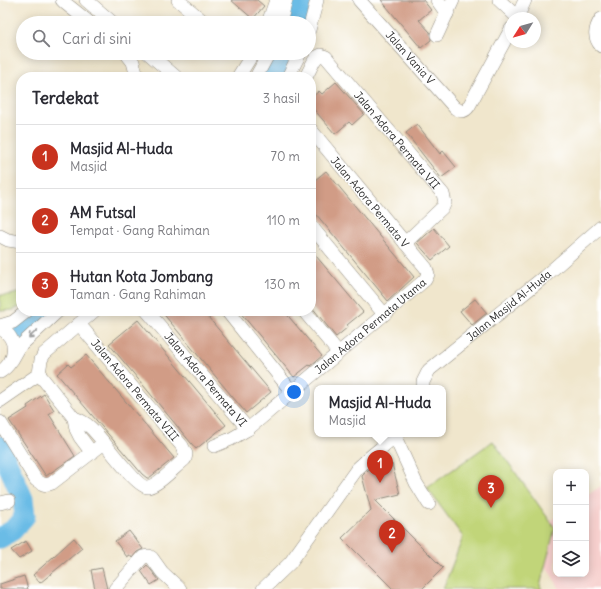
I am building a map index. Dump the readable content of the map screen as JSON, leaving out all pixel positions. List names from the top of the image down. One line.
{"streets":{"street":["Jalan Vania V","Jalan Adora Permata VII","Jalan Adora Permata V","Jalan Masjid Al-Huda","Jalan Adora Permata Utama","Jalan Adora Permata VI","Jalan Adora Permata VIII"]},"crossings":[["Jalan Adora Permata VII","Jalan Adora Permata V"],["Jalan Adora Permata V","Jalan Adora Permata Utama"],["Jalan Adora Permata Utama","Jalan Adora Permata VI"]],"north":"bottom left","page":{"search":"Cari di sini","heading":["Terdekat","3 hasil"],"list":[{"mark":"1","name":"Masjid Al-Huda","note":"Masjid","value":"70 m"},{"mark":"2","name":"AM Futsal","note":"Tempat · Gang Rahiman","value":"110 m"},{"mark":"3","name":"Hutan Kota Jombang","note":"Taman · Gang Rahiman","value":"130 m"}],"popup":["Masjid Al-Huda","Masjid"],"pins":["1","3","2"],"map_buttons":["+","−"]}}
